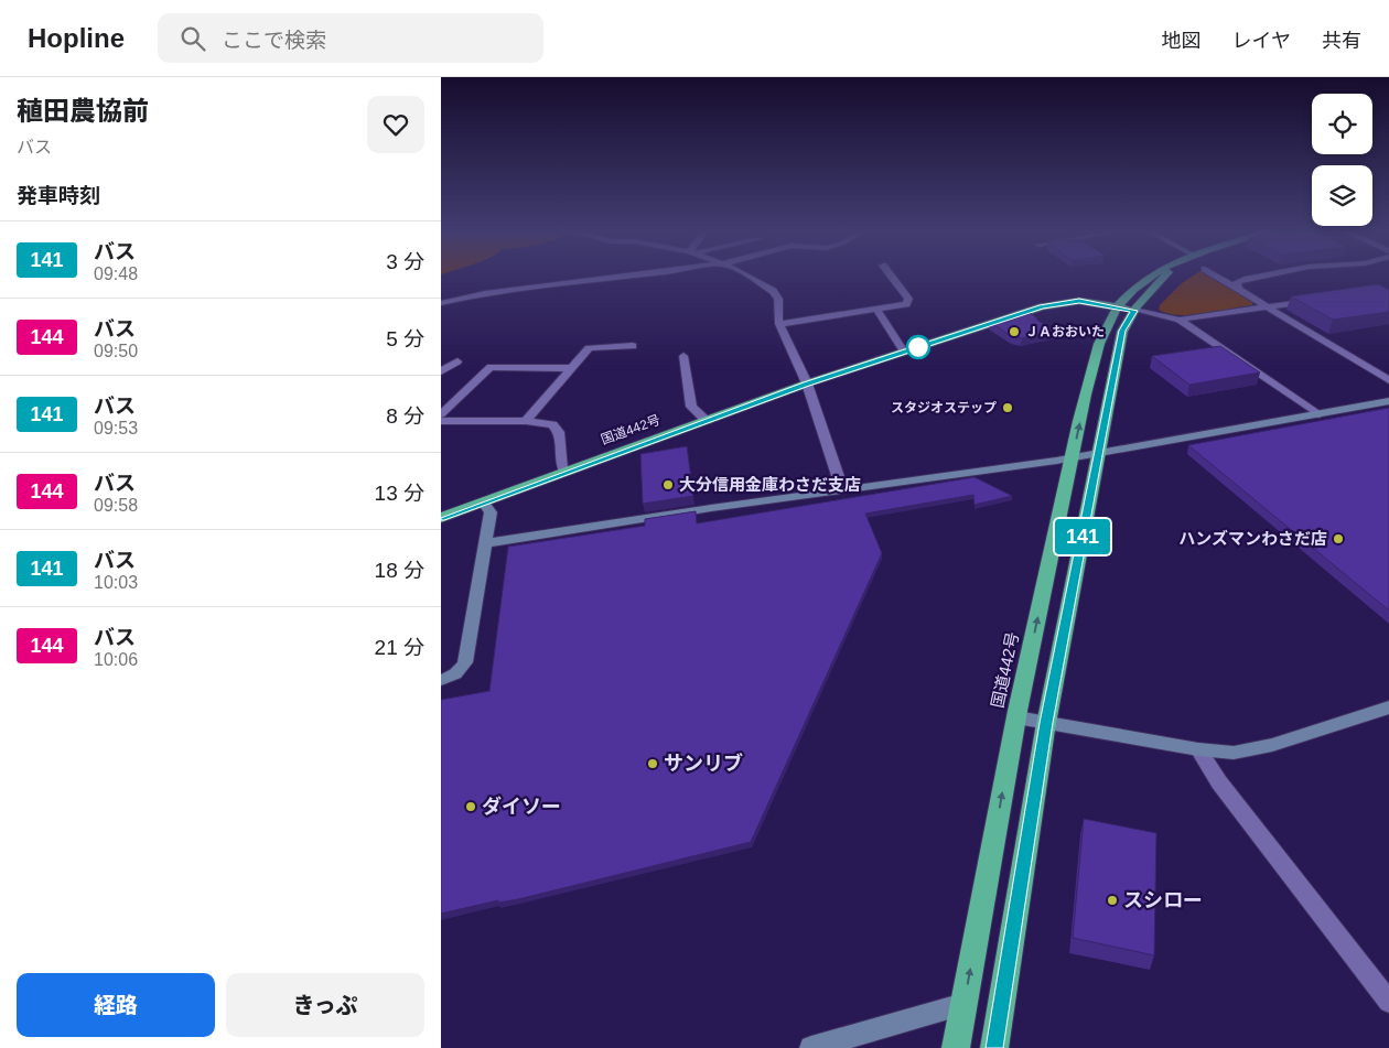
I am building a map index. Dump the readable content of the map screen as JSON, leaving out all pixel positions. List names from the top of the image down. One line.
{"streets":{"highway":["国道442号"]},"places":["ＪＡおおいた","スタジオステップ","大分信用金庫わさだ支店","ハンズマンわさだ店","サンリブ","ダイソー","スシロー"],"lines":["bus line 141"],"page":{"header":"Hopline","search":"ここで検索","nav":["地図","レイヤ","共有"],"heading":[["稙田農協前","バス"],"発車時刻"],"on_map":"141","list":[{"mark":"141","name":"バス","note":"09:48","value":"3 分"},{"mark":"144","name":"バス","note":"09:50","value":"5 分"},{"mark":"141","name":"バス","note":"09:53","value":"8 分"},{"mark":"144","name":"バス","note":"09:58","value":"13 分"},{"mark":"141","name":"バス","note":"10:03","value":"18 分"},{"mark":"144","name":"バス","note":"10:06","value":"21 分"}],"buttons":["経路","きっぷ"]}}
